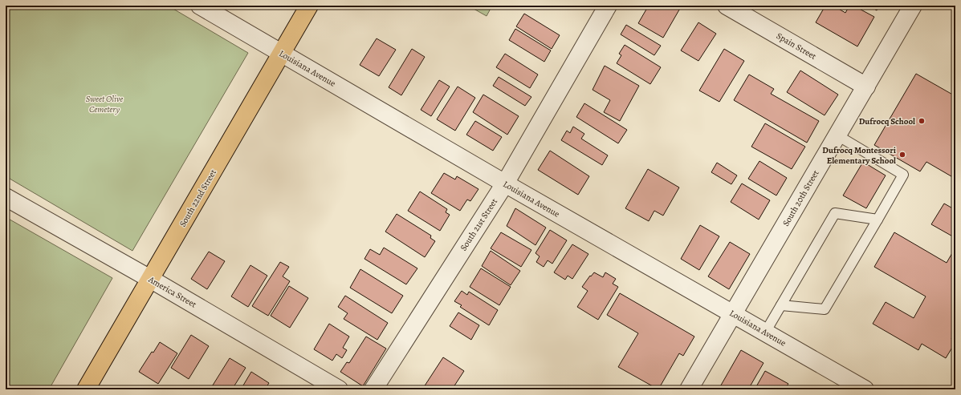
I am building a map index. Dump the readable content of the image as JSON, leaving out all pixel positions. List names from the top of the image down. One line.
{"streets":{"main road":["South 22nd Street"],"street":["Spain Street","Louisiana Avenue","South 20th Street","South 21st Street","America Street"]},"crossings":[["Spain Street","South 20th Street"],["Louisiana Avenue","South 22nd Street"],["Louisiana Avenue","South 20th Street"],["Louisiana Avenue","South 21st Street"],["South 22nd Street","America Street"]],"parks":["Sweet Olive Cemetery"],"places":["Dufrocq School","Dufrocq Montessori Elementary School"]}
